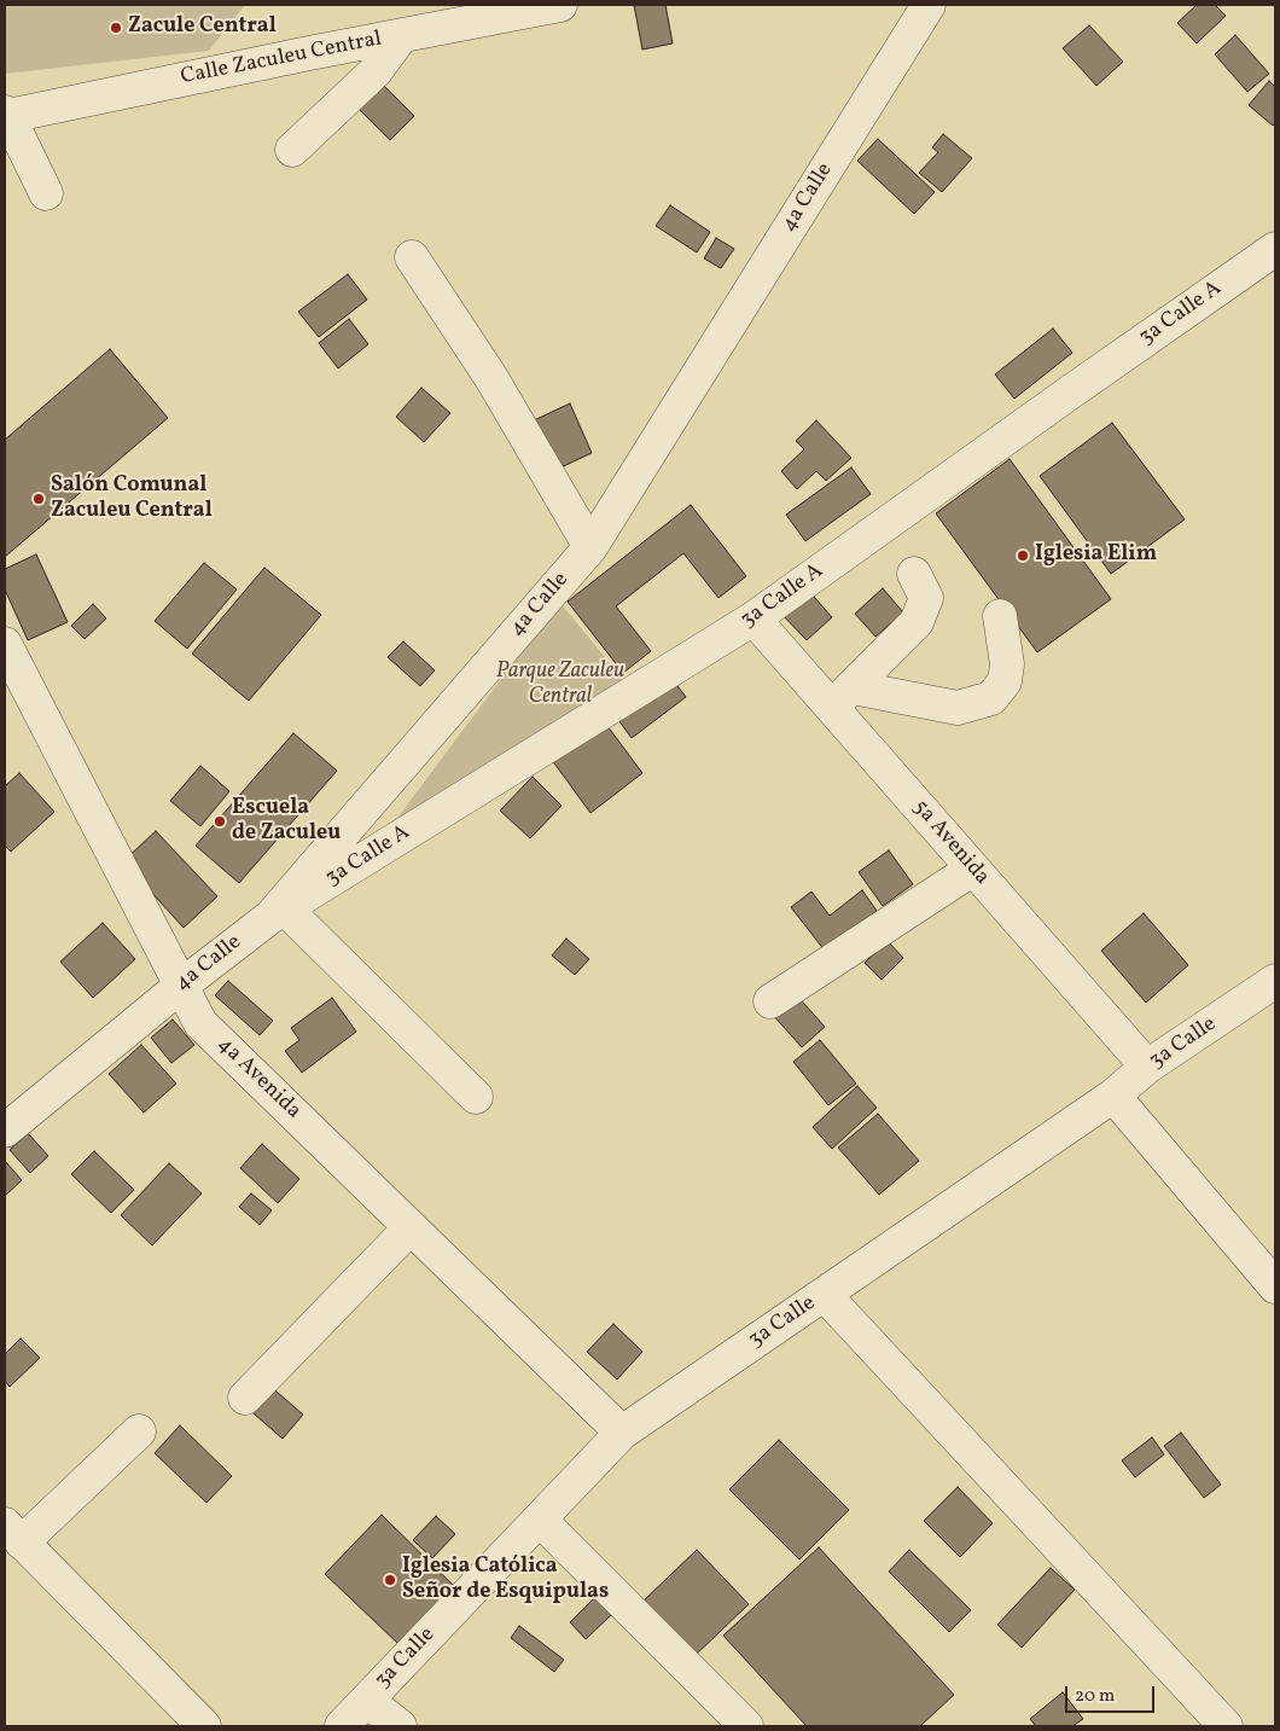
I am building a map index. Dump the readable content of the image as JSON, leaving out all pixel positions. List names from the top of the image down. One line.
{"streets":{"street":["Calle Zaculeu Central","4a Calle","3a Calle A","5a Avenida","3a Calle","4a Avenida"]},"crossings":[["4a Calle","3a Calle A"],["4a Calle","4a Avenida"],["3a Calle A","5a Avenida"],["5a Avenida","3a Calle"],["3a Calle","4a Avenida"]],"parks":["Parque Zaculeu Central"],"places":["Zacule Central","Salón Comunal Zaculeu Central","Iglesia Elim","Escuela de Zaculeu","Iglesia Católica Señor de Esquipulas"],"scale_bar":"20 m"}
